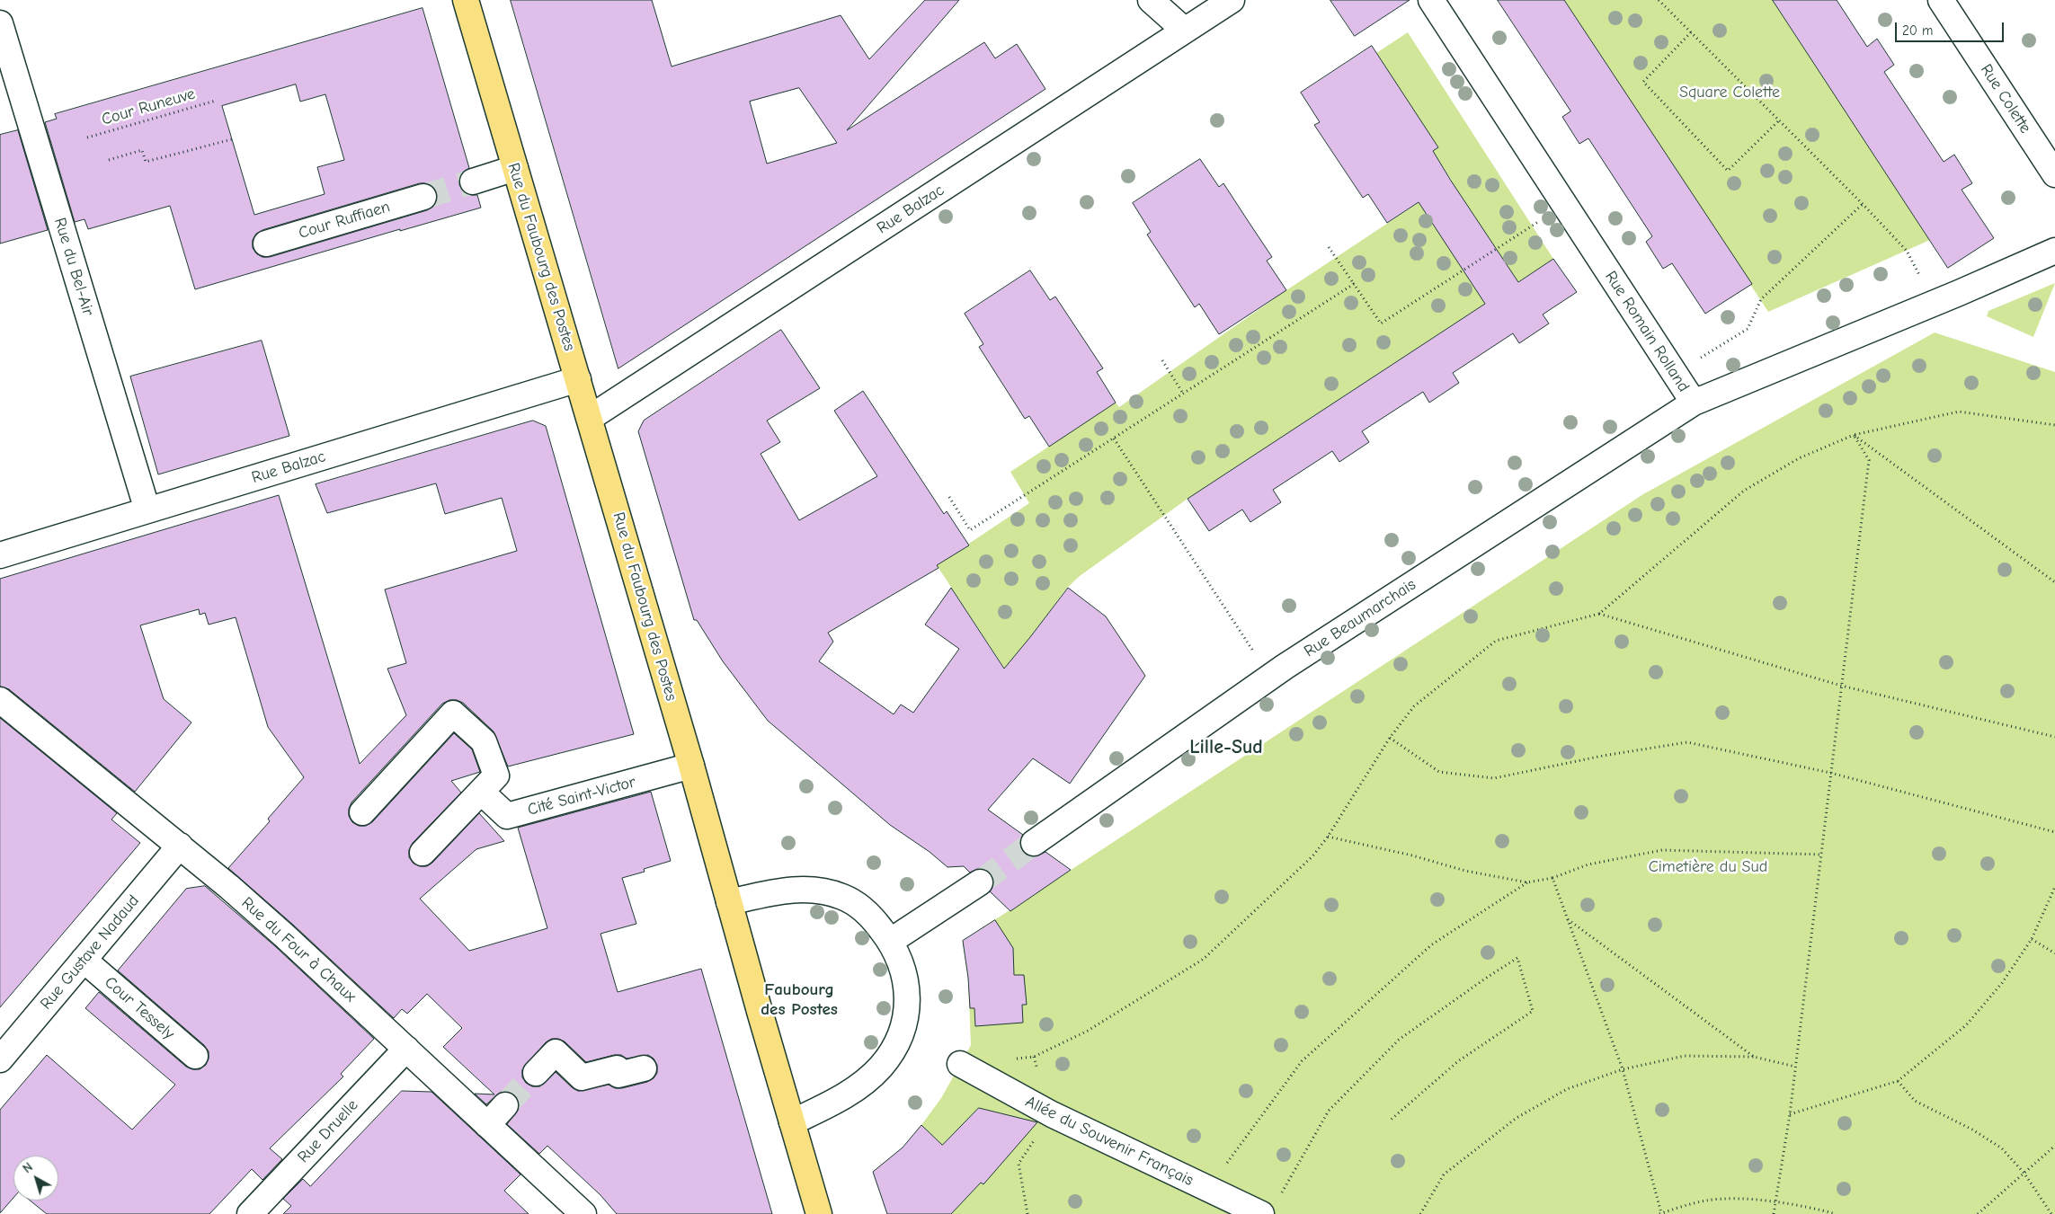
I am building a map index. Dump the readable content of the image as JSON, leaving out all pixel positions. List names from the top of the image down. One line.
{"streets":{"main road":["Rue du Faubourg des Postes"],"street":["Rue Colette","Rue Balzac","Cour Ruffiaen","Rue du Bel-Air","Rue Romain Rolland","Rue Beaumarchais","Cité Saint-Victor","Rue du Four à Chaux","Rue Gustave Nadaud","Cour Tessely","Rue Druelle","Allée du Souvenir Français"],"path":["Cour Runeuve"]},"crossings":[["Rue Balzac","Rue du Faubourg des Postes"],["Rue Balzac","Rue du Bel-Air"],["Rue du Faubourg des Postes","Cité Saint-Victor"],["Rue Romain Rolland","Rue Beaumarchais"],["Rue du Four à Chaux","Rue Gustave Nadaud"],["Rue du Four à Chaux","Rue Druelle"],["Rue Gustave Nadaud","Cour Tessely"]],"districts":["Lille-Sud","Faubourg des Postes"],"parks":["Square Colette","Cimetière du Sud"],"scale_bar":"20 m","north":"top left"}
